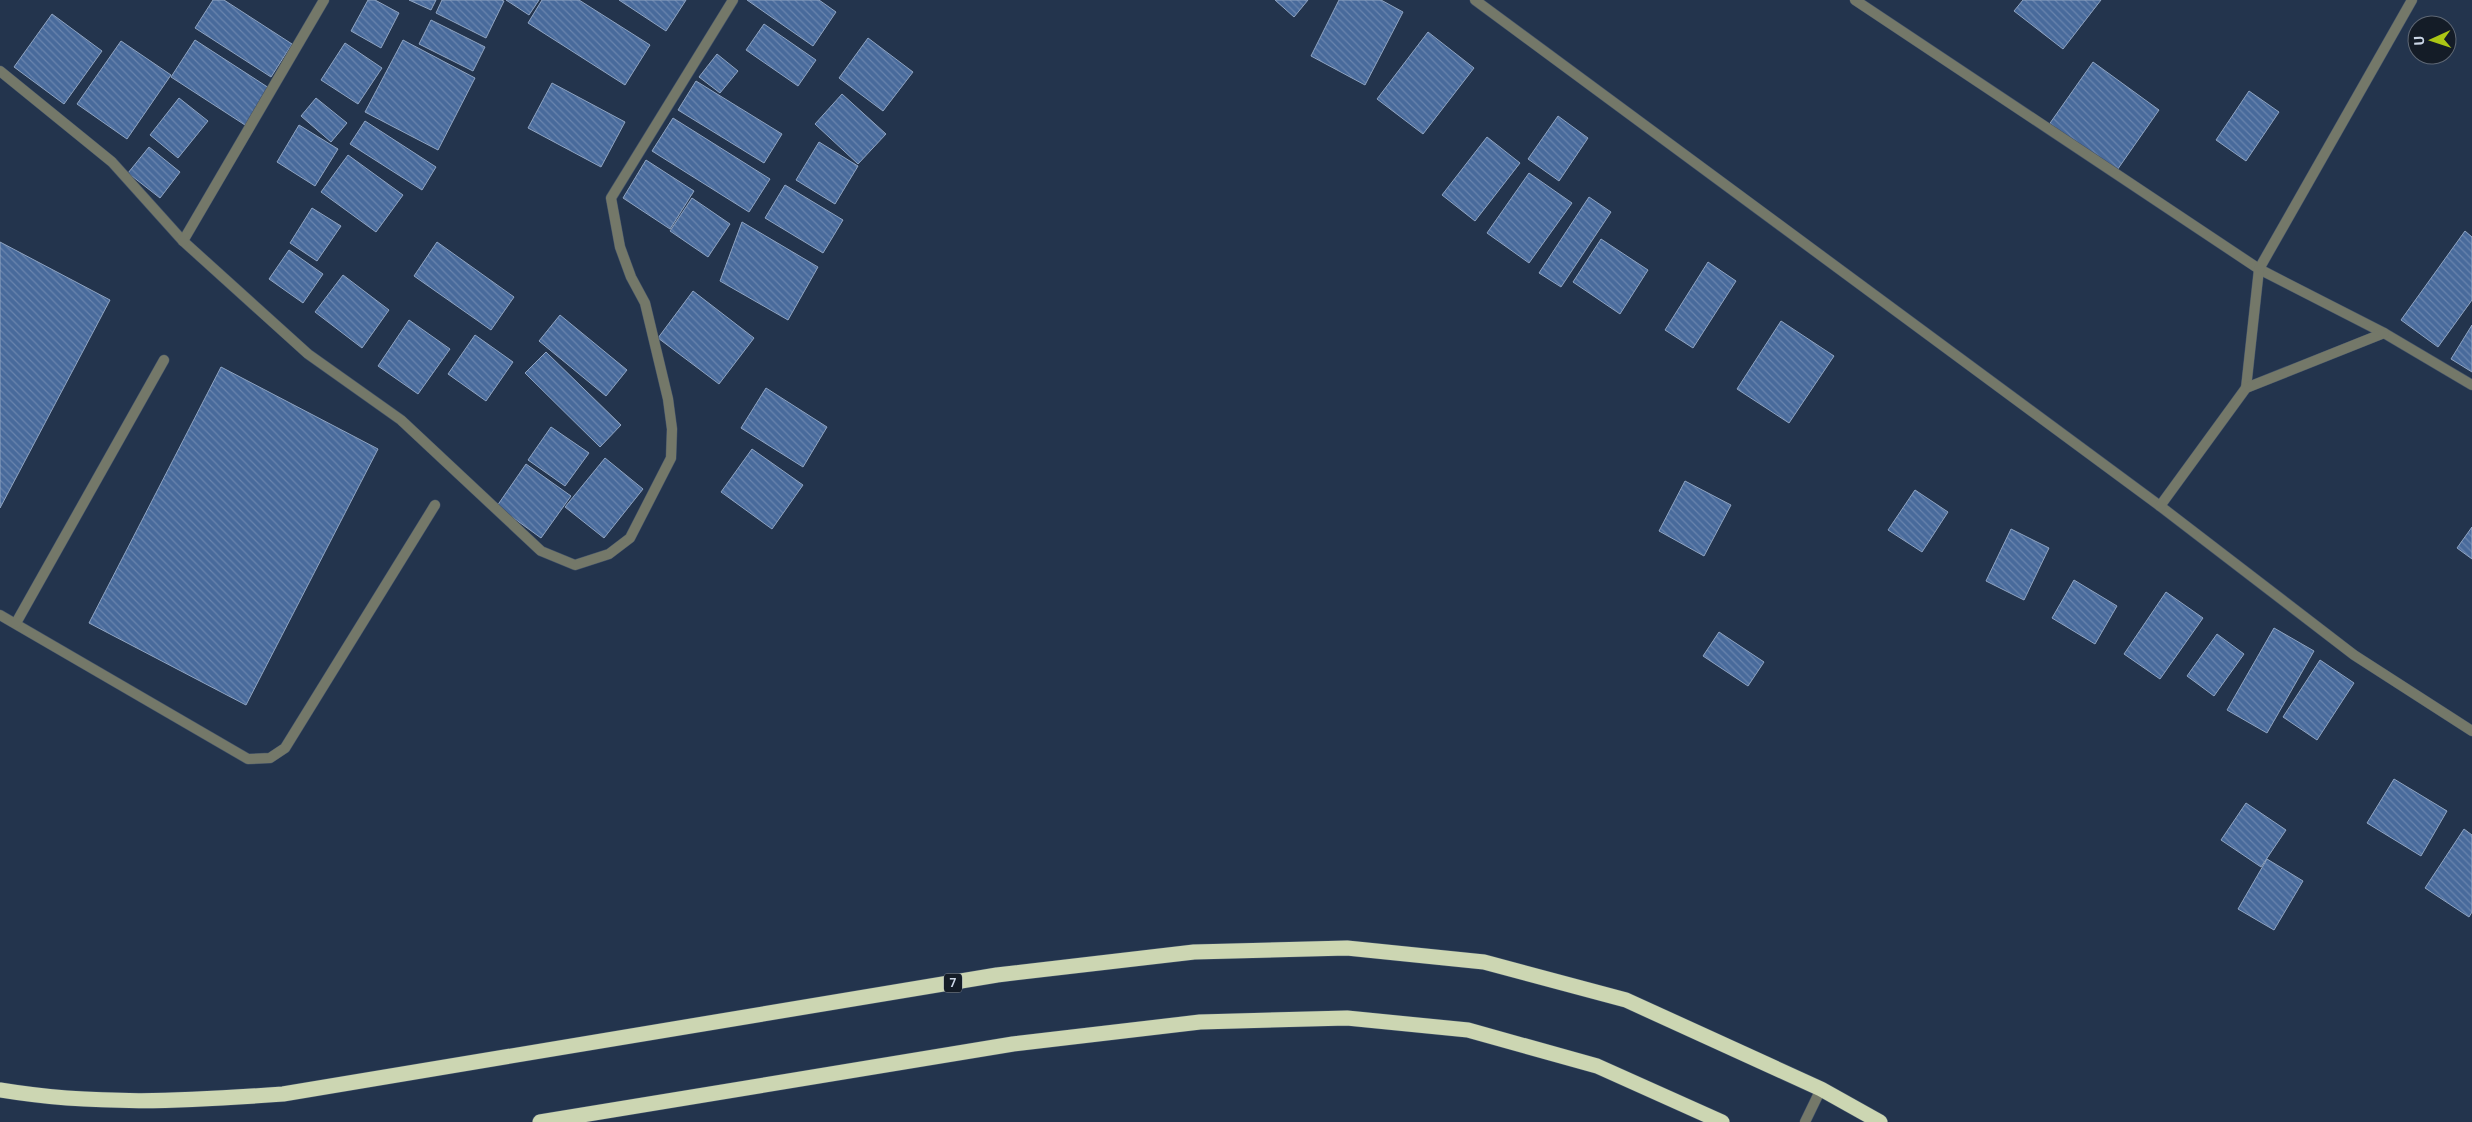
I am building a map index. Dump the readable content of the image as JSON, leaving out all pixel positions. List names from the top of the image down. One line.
{"streets":{"highway":["7"]},"north":"left"}
